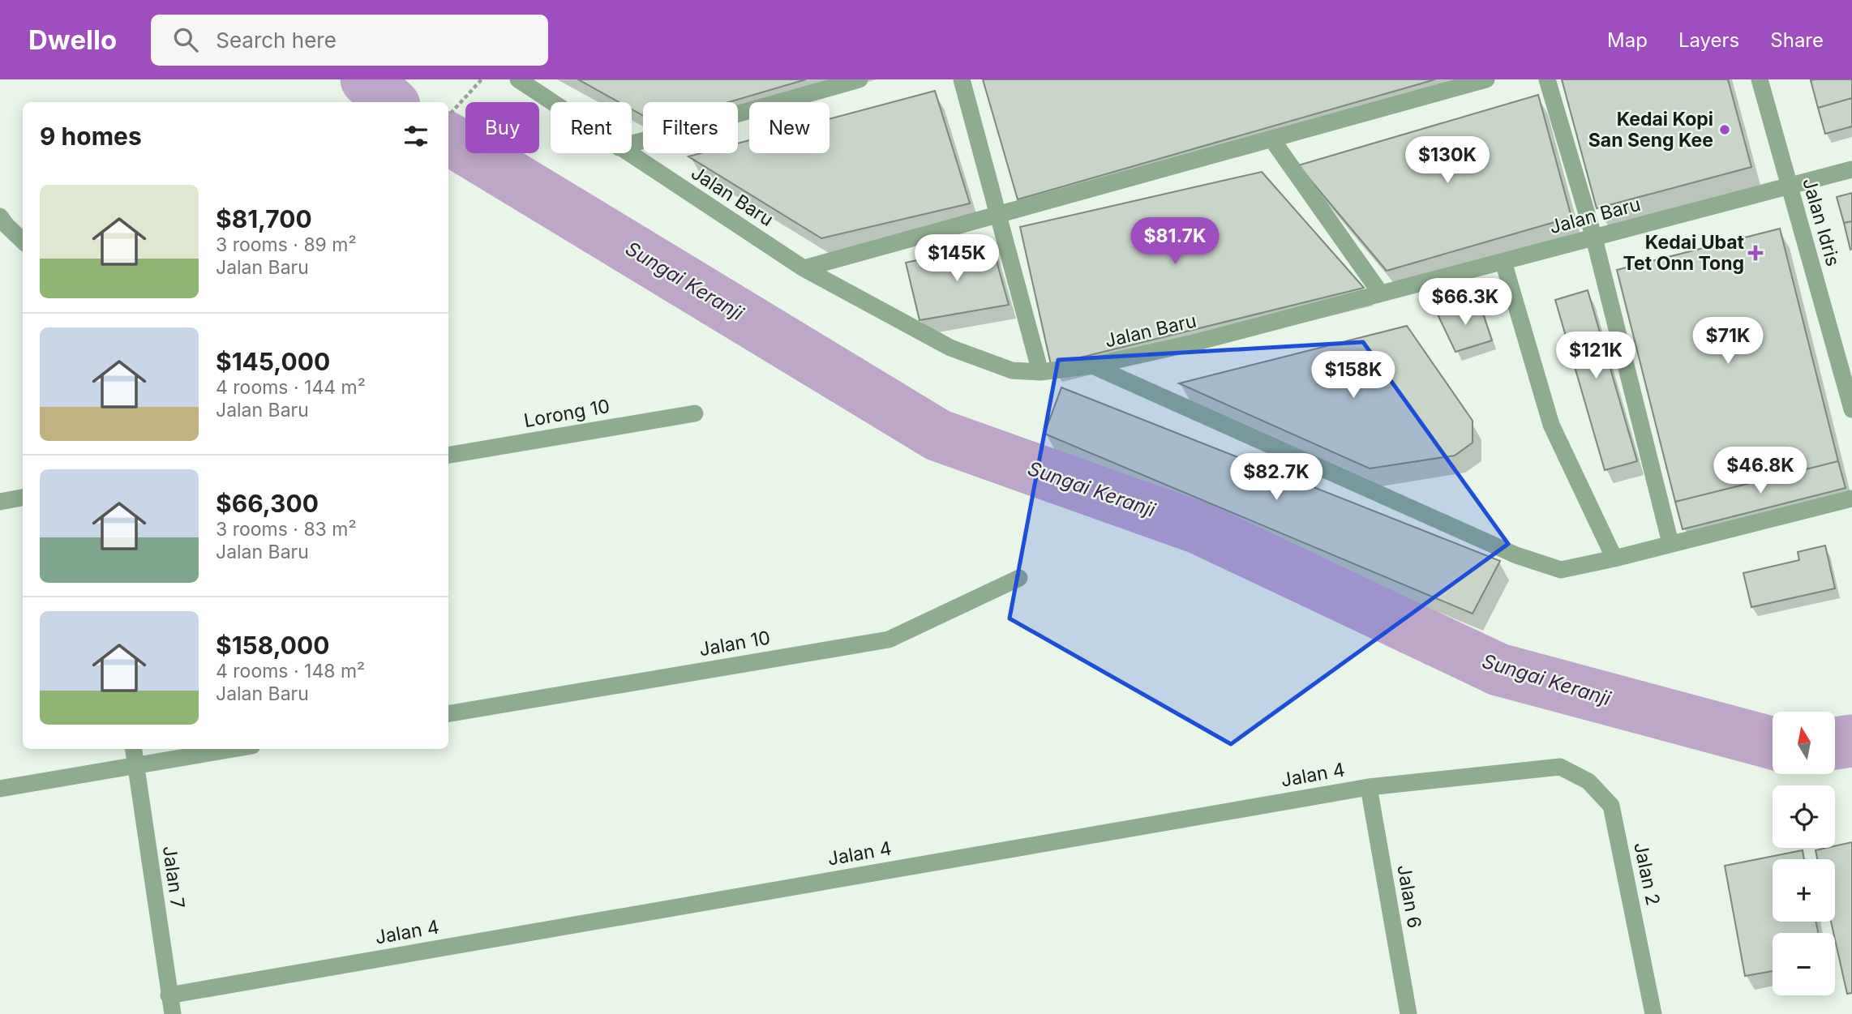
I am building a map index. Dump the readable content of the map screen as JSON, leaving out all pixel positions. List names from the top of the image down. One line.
{"streets":{"street":["Jalan Baru","Jalan Idris","Lorong 10","Jalan 10","Jalan 4","Jalan 2","Jalan 7","Jalan 6"]},"crossings":[["Jalan Baru","Jalan Idris"],["Jalan 4","Jalan 2"],["Jalan 4","Jalan 7"],["Jalan 4","Jalan 6"]],"water":["Sungai Keranji"],"places":{"other":["Kedai Kopi San Seng Kee"],"health":["Kedai Ubat Tet Onn Tong"]},"north":"top","page":{"header":"Dwello","search":"Search here","nav":["Map","Layers","Share"],"chip":["Buy","Rent","Filters","New"],"heading":"9 homes","price":["$130K","$81.7K","$145K","$66.3K","$71K","$121K","$158K","$46.8K","$82.7K"],"list":[{"name":"$81,700","note":"3 rooms · 89 m² · Jalan Baru"},{"name":"$145,000","note":"4 rooms · 144 m² · Jalan Baru"},{"name":"$66,300","note":"3 rooms · 83 m² · Jalan Baru"},{"name":"$158,000","note":"4 rooms · 148 m² · Jalan Baru"}],"map_buttons":["+","−"]}}
